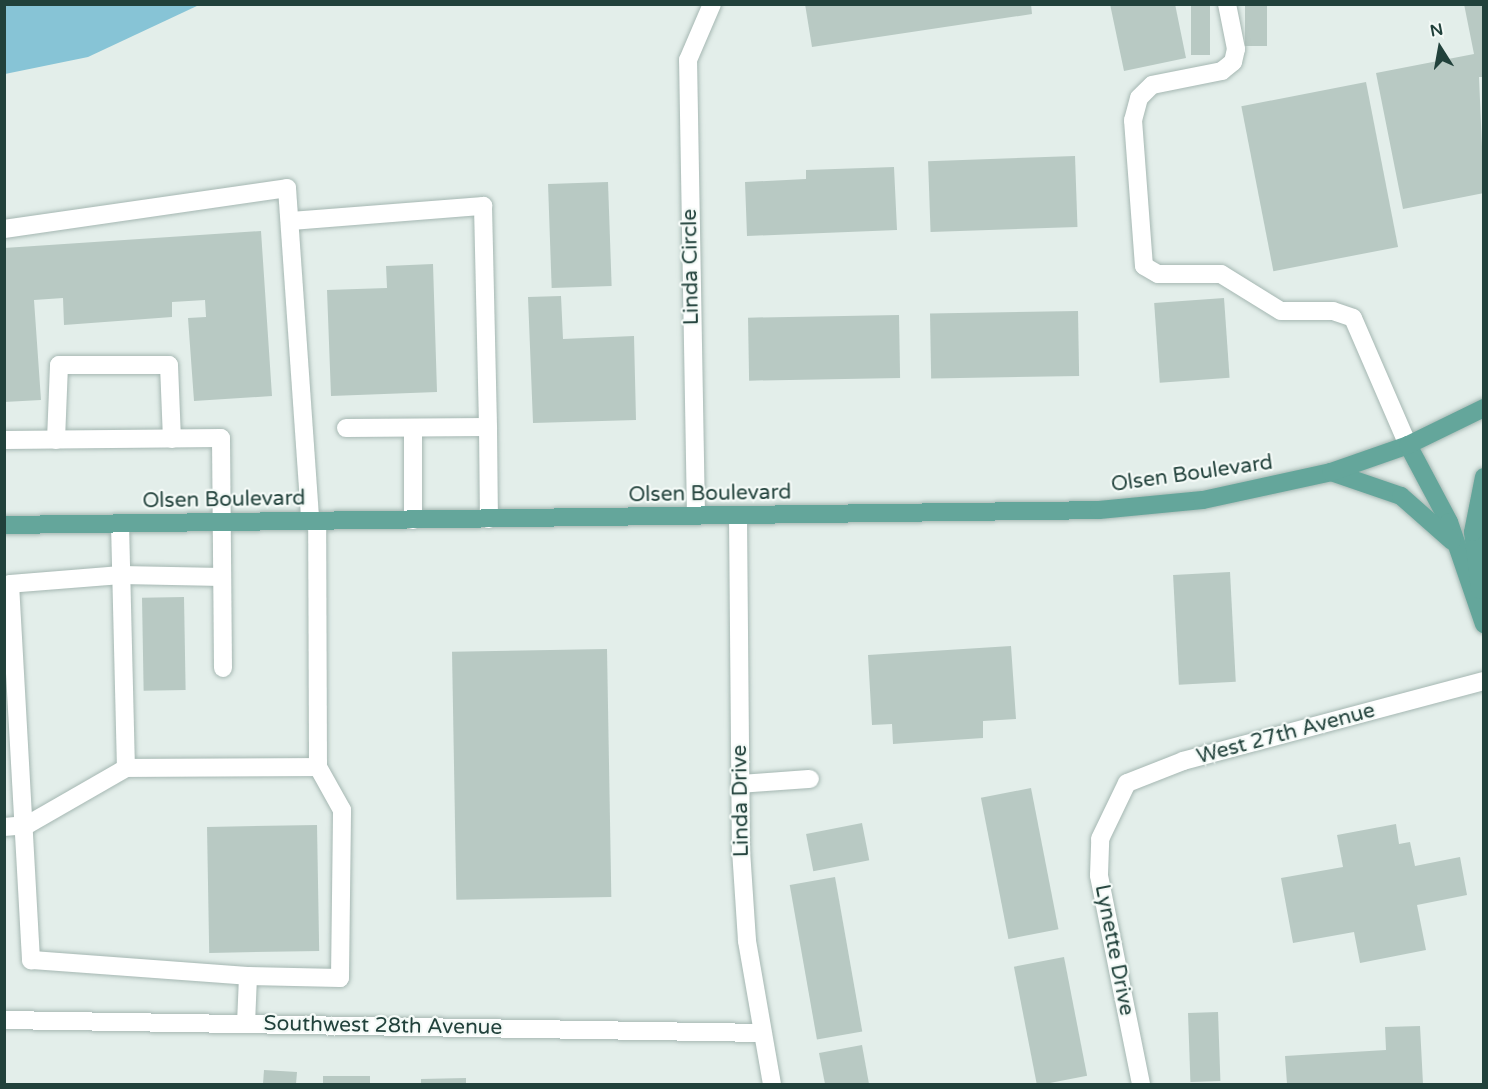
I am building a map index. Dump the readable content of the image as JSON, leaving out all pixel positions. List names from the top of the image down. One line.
{"streets":{"main road":["Olsen Boulevard"],"street":["Linda Circle","West 27th Avenue","Linda Drive","Lynette Drive","Southwest 28th Avenue"]},"crossings":[["Linda Circle","Olsen Boulevard"],["Olsen Boulevard","Linda Drive"],["West 27th Avenue","Lynette Drive"],["Linda Drive","Southwest 28th Avenue"]],"north":"top"}
